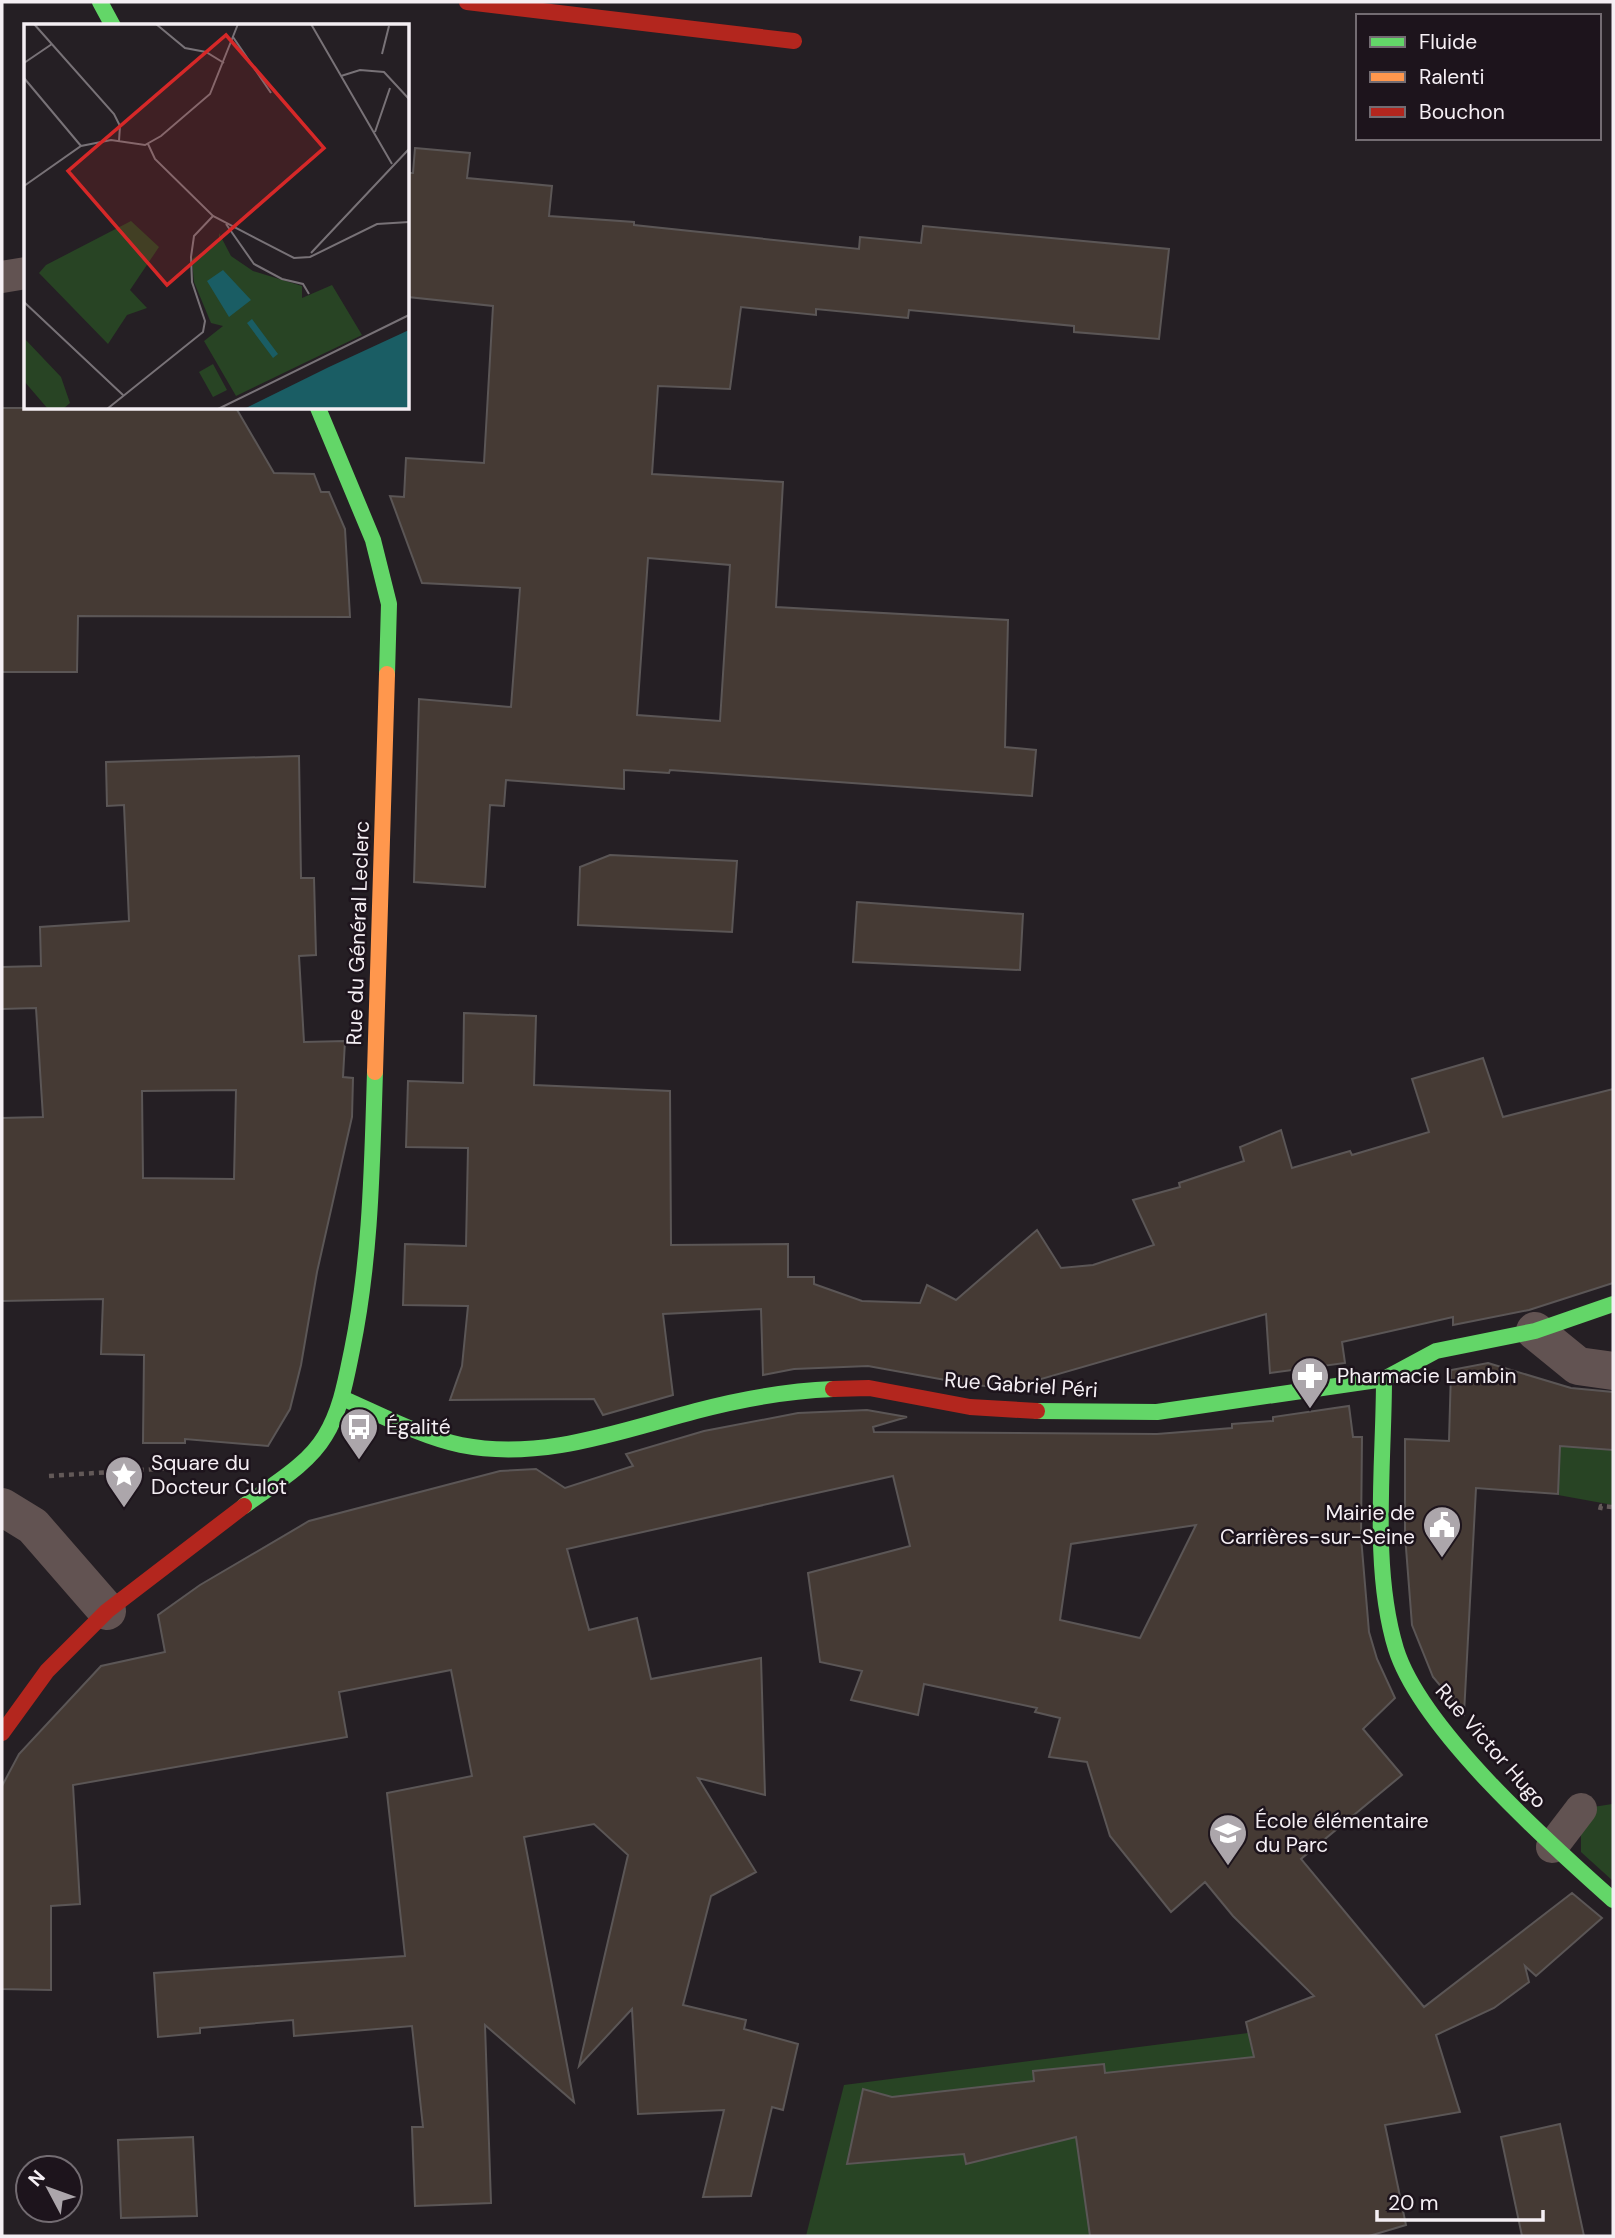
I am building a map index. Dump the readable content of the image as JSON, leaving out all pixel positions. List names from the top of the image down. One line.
{"streets":{"street":["Rue du Général Leclerc","Rue Gabriel Péri","Rue Victor Hugo"]},"crossings":[["Rue du Général Leclerc","Rue Gabriel Péri"],["Rue Gabriel Péri","Rue Victor Hugo"]],"places":{"pharmacy":["Pharmacie Lambin"],"bus stop":["Égalité"],"place":["Square du Docteur Culot"],"public building":["Mairie de Carrières-sur-Seine"],"school or university":["École élémentaire du Parc"]},"legend":["Fluide","Ralenti","Bouchon"],"scale_bar":"20 m","north":"top left"}
